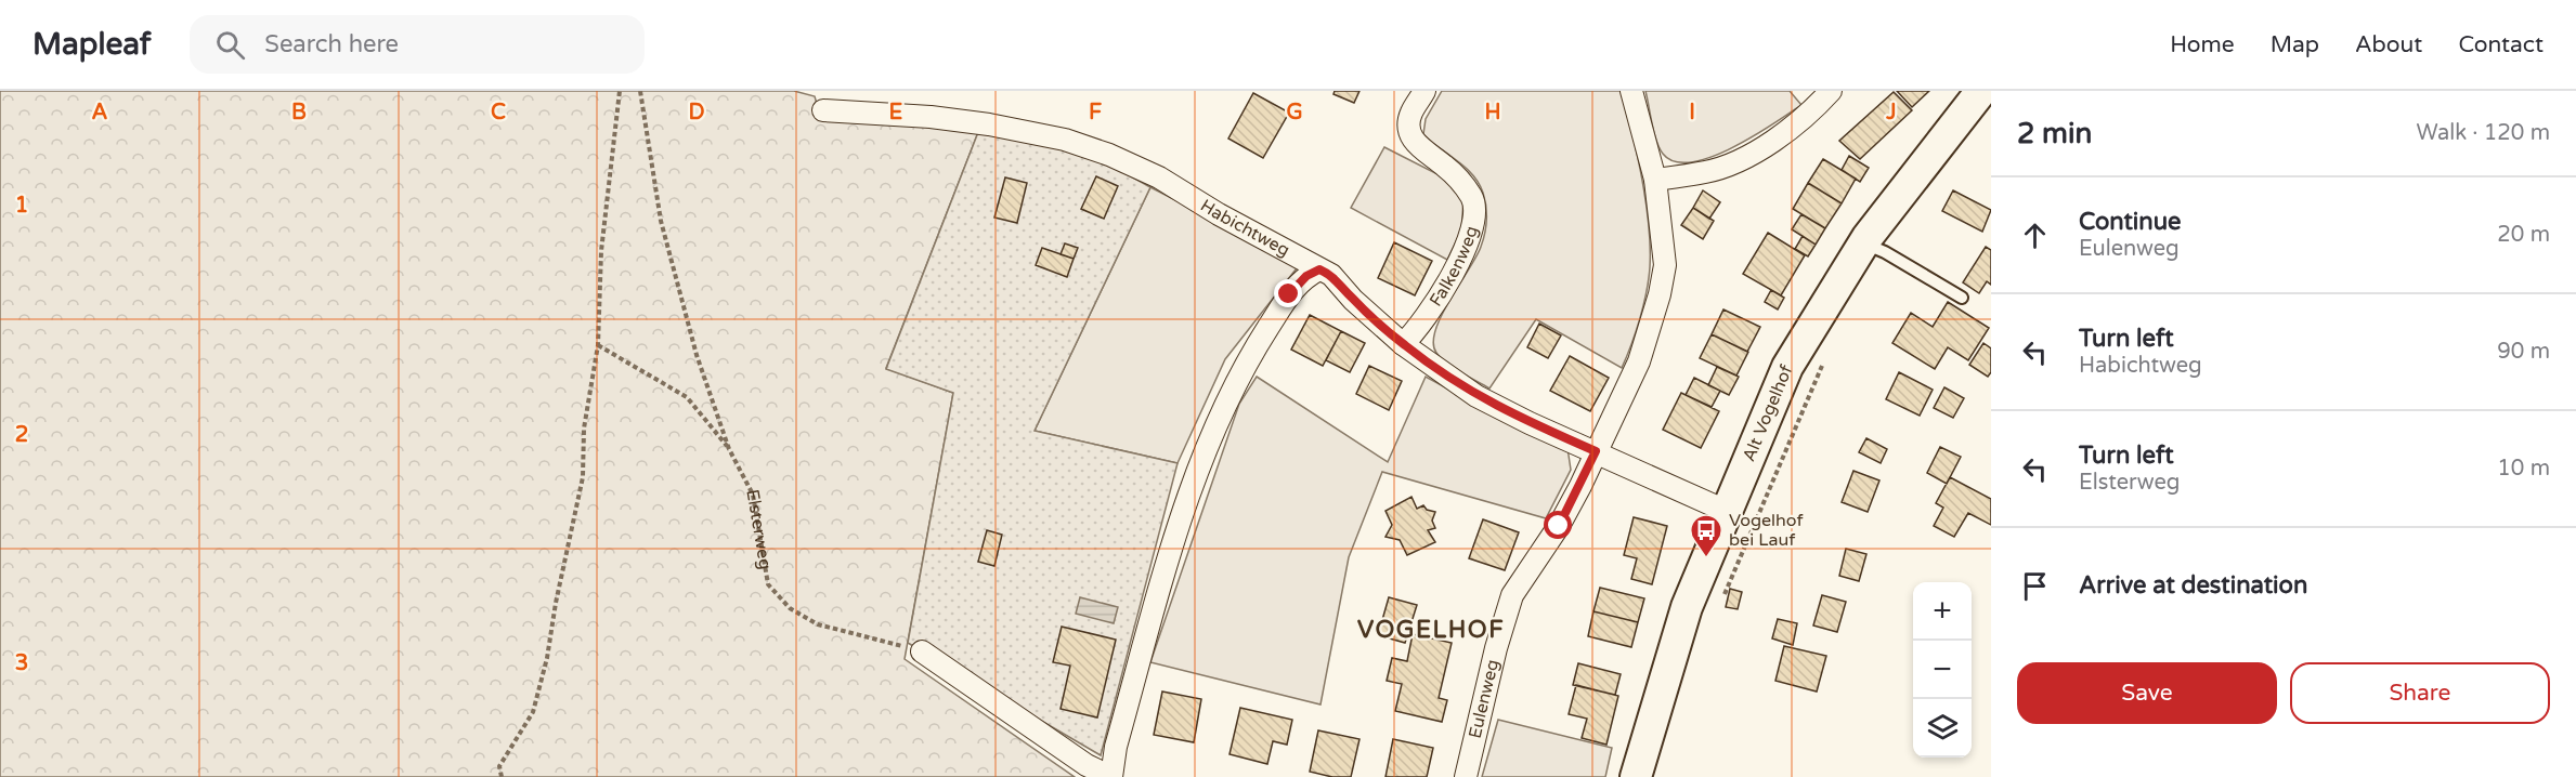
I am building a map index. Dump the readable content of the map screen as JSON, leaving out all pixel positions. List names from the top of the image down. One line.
{"streets":{"main road":["Alt Vogelhof"],"street":["Habichtweg","Falkenweg","Eulenweg"],"path":["Elsterweg"]},"crossings":[["Habichtweg","Falkenweg"],["Habichtweg","Alt Vogelhof"],["Habichtweg","Eulenweg"]],"districts":["VOGELHOF"],"places":{"bus stop":["Vogelhof bei Lauf"]},"page":{"header":"Mapleaf","search":"Search here","nav":["Home","Map","About","Contact"],"heading":["2 min","Walk · 120 m"],"list":[["Continue","Eulenweg","20 m"],["Turn left","Habichtweg","90 m"],["Turn left","Elsterweg","10 m"],"Arrive at destination"],"map_buttons":["+","−"],"buttons":["Save","Share"]},"grid":{"columns":["A","B","C","D","E","F","G","H","I","J"],"rows":["1","2","3"]}}
